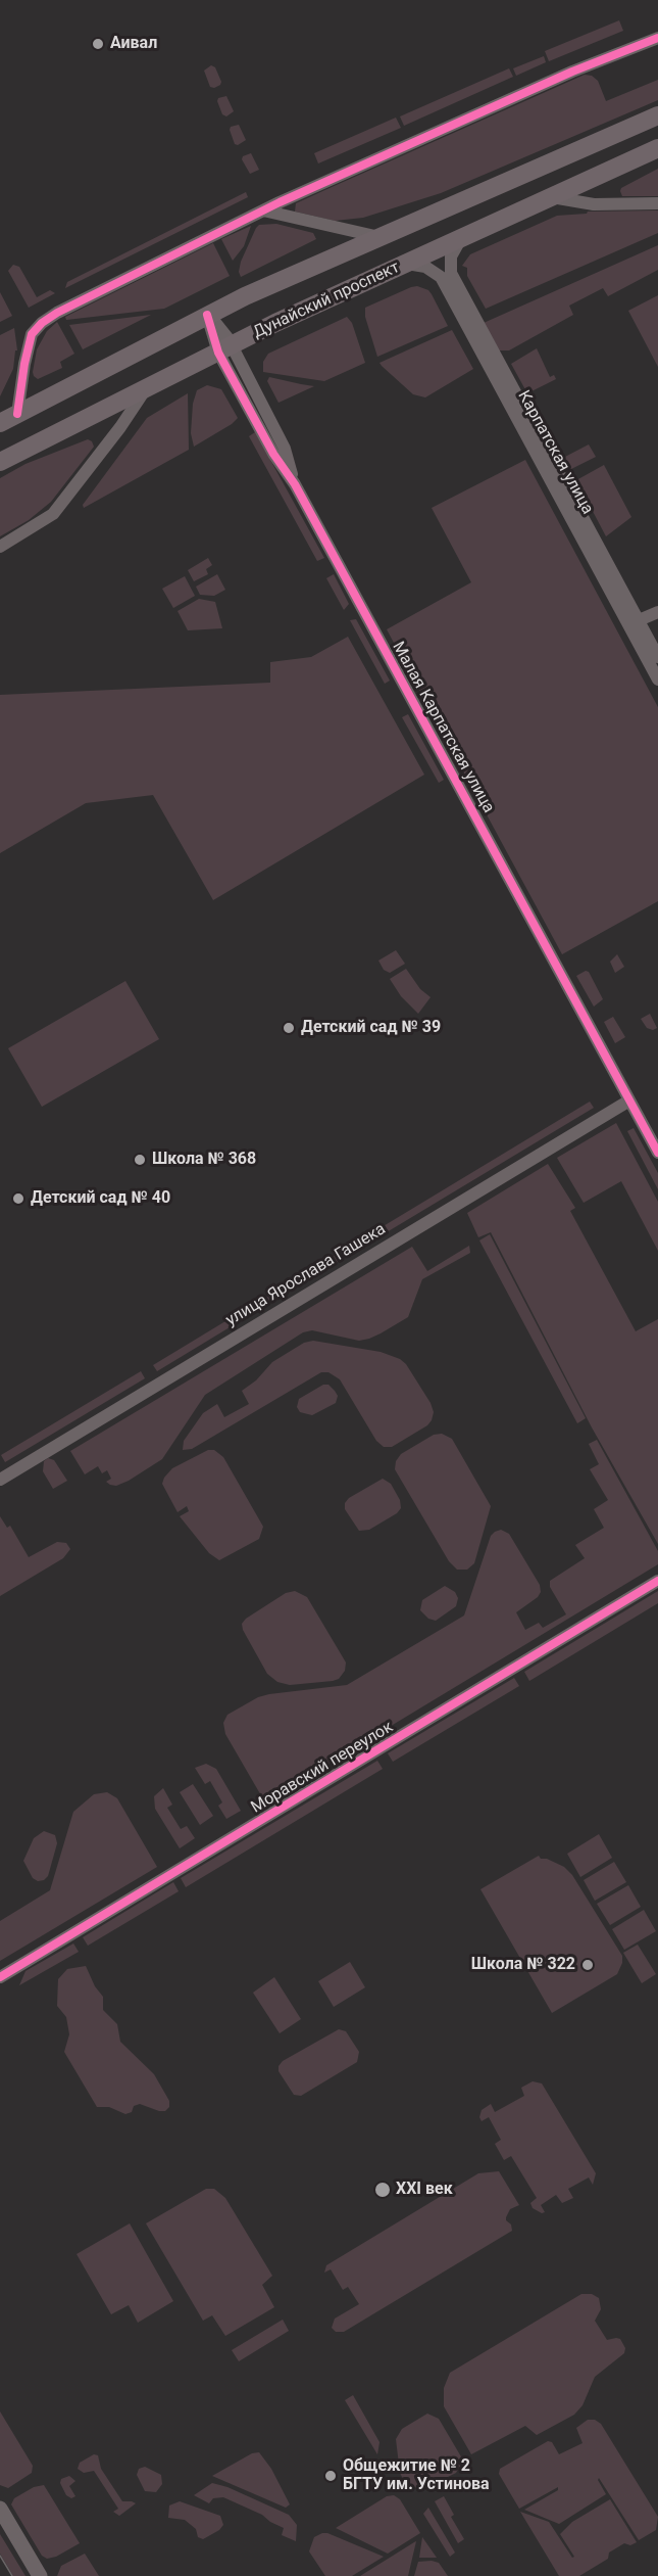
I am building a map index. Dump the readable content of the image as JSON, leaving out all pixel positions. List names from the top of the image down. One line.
{"streets":{"main road":["Дунайский проспект"],"street":["Карпатская улица","Малая Карпатская улица","улица Ярослава Гашека","Моравский переулок"]},"crossings":[["Дунайский проспект","Карпатская улица"],["Дунайский проспект","Малая Карпатская улица"],["Малая Карпатская улица","улица Ярослава Гашека"]],"places":["Аивал","Детский сад № 39","Школа № 368","Детский сад № 40","Школа № 322","XXI век","Общежитие № 2 БГТУ им. Устинова"]}
